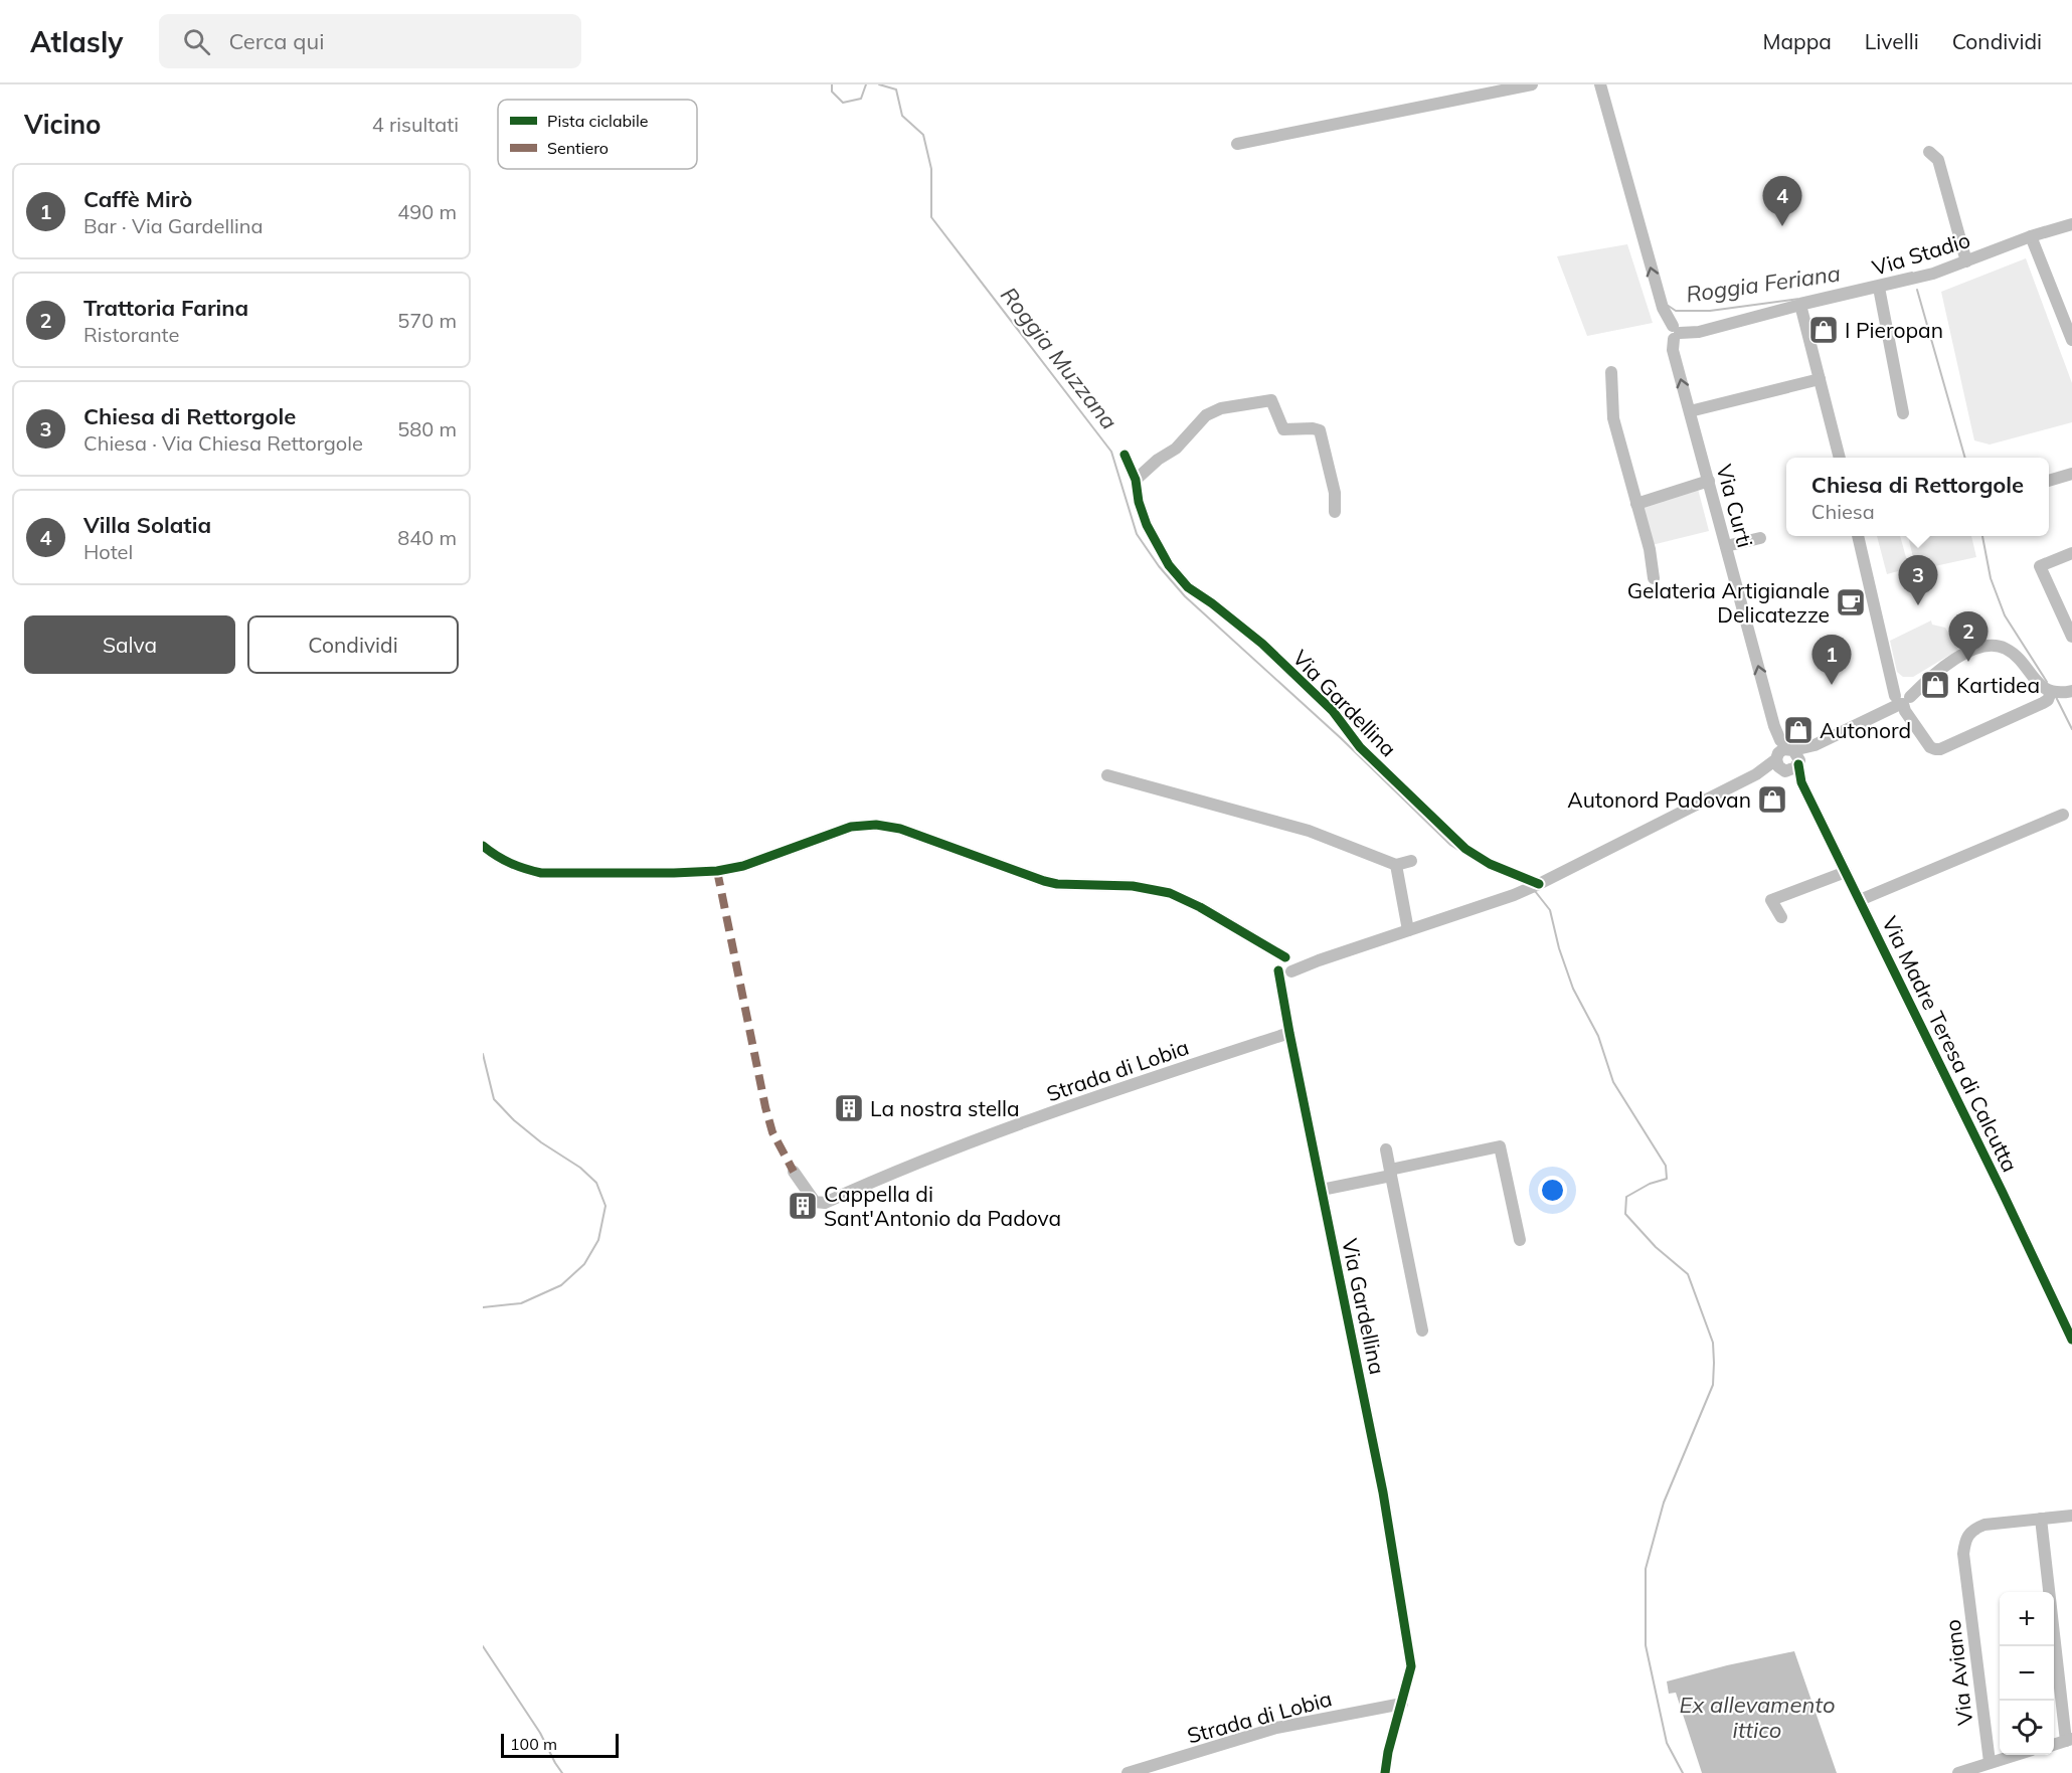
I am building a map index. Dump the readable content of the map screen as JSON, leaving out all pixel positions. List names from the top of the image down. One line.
{"streets":{"street":["Via Stadio","Via Curti","Via Gardellina","Via Madre Teresa di Calcutta","Strada di Lobia","Via Aviano"]},"crossings":[["Via Stadio","Via Curti"],["Via Curti","Via Madre Teresa di Calcutta"],["Via Gardellina","Strada di Lobia"]],"one_way":["Via Curti"],"water":["Roggia Feriana","Roggia Muzzana","Ex allevamento ittico"],"places":{"shop":["I Pieropan","Kartidea","Autonord","Autonord Padovan"],"cafe":["Gelateria Artigianale Delicatezze"],"building":["La nostra stella","Cappella di Sant'Antonio da Padova"]},"legend":["Pista ciclabile","Sentiero"],"scale_bar":"100 m","page":{"header":"Atlasly","search":"Cerca qui","nav":["Mappa","Livelli","Condividi"],"heading":["Vicino","4 risultati"],"list":[{"mark":"1","name":"Caffè Mirò","note":"Bar · Via Gardellina","value":"490 m"},{"mark":"2","name":"Trattoria Farina","note":"Ristorante","value":"570 m"},{"mark":"3","name":"Chiesa di Rettorgole","note":"Chiesa · Via Chiesa Rettorgole","value":"580 m"},{"mark":"4","name":"Villa Solatia","note":"Hotel","value":"840 m"}],"pins":["4","3","2","1"],"popup":["Chiesa di Rettorgole","Chiesa"],"buttons":["Salva","Condividi"],"map_buttons":["+","−"],"scale":"100 m"}}
